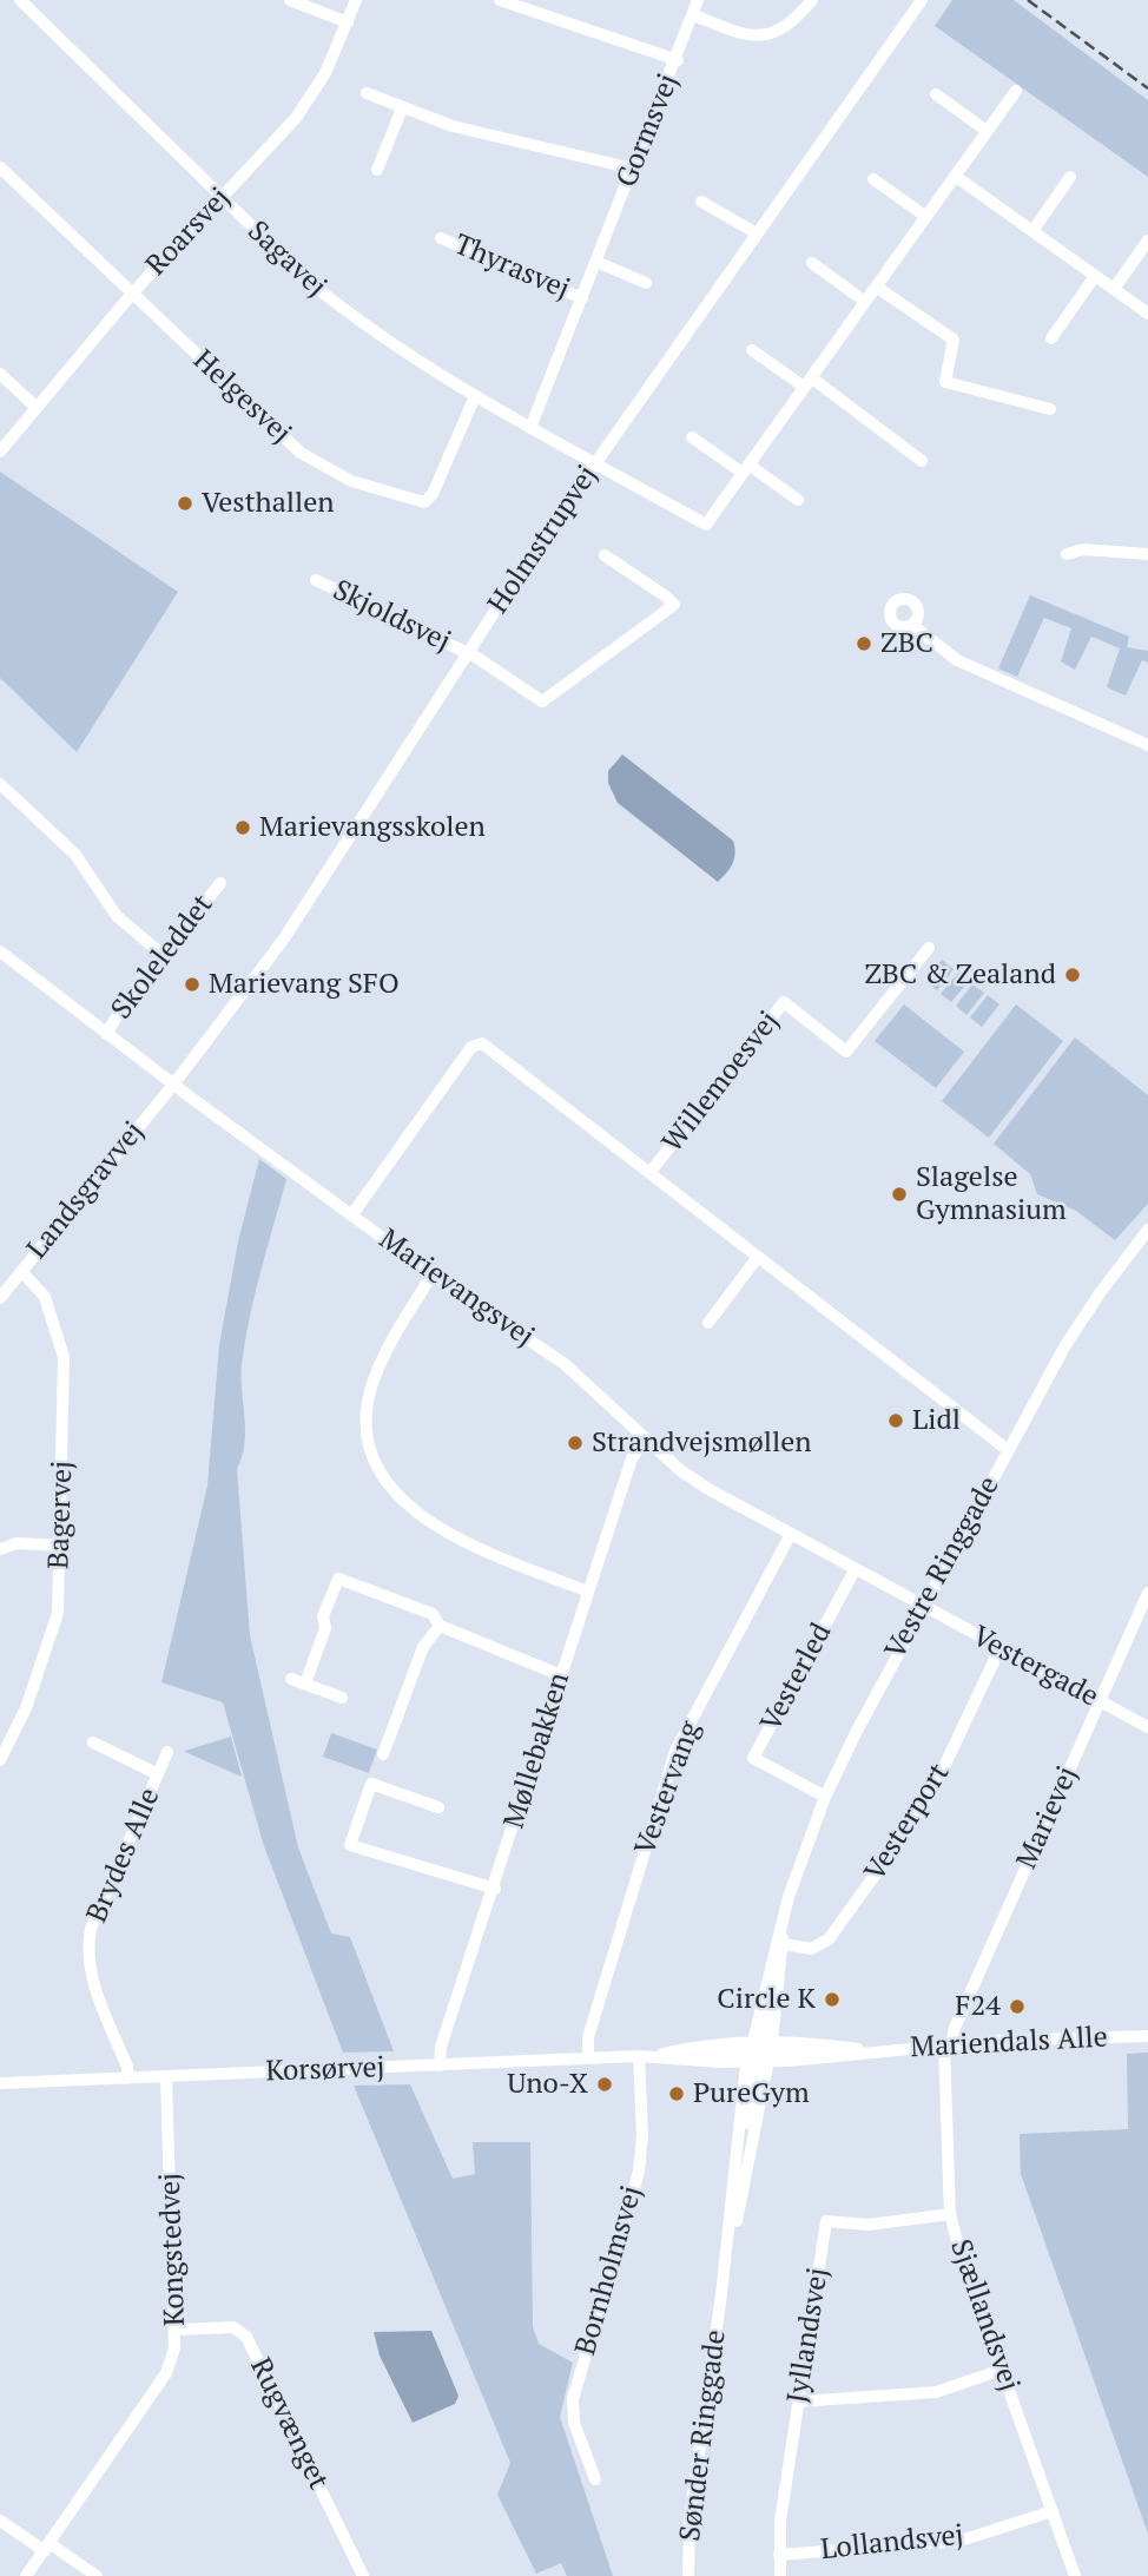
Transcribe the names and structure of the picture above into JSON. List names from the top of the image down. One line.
{"streets":{"street":["Gormsvej","Roarsvej","Sagavej","Thyrasvej","Helgesvej","Holmstrupvej","Skjoldsvej","Skoleleddet","Willemoesvej","Landsgravvej","Marievangsvej","Bagervej","Vestre Ringgade","Vestergade","Vesterled","Møllebakken","Vestervang","Marievej","Vesterport","Brydes Alle","Mariendals Alle","Korsørvej","Kongstedvej","Bornholmsvej","Sjællandsvej","Jyllandsvej","Rugvænget","Sønder Ringgade","Lollandsvej"]},"crossings":[["Gormsvej","Sagavej"],["Gormsvej","Thyrasvej"],["Roarsvej","Sagavej"],["Roarsvej","Helgesvej"],["Sagavej","Helgesvej"],["Sagavej","Holmstrupvej"],["Holmstrupvej","Skjoldsvej"],["Holmstrupvej","Landsgravvej"],["Holmstrupvej","Marievangsvej"],["Skoleleddet","Marievangsvej"],["Willemoesvej","Marievangsvej"],["Willemoesvej","Vestre Ringgade"],["Landsgravvej","Marievangsvej"],["Landsgravvej","Bagervej"],["Marievangsvej","Vestre Ringgade"],["Marievangsvej","Vestergade"],["Marievangsvej","Vesterled"],["Marievangsvej","Møllebakken"],["Marievangsvej","Vestervang"],["Vestre Ringgade","Vestergade"],["Vestre Ringgade","Vesterled"],["Vestre Ringgade","Vesterport"],["Vestre Ringgade","Mariendals Alle"],["Vestre Ringgade","Korsørvej"],["Vestre Ringgade","Sønder Ringgade"],["Vestergade","Marievej"],["Vestergade","Vesterport"],["Møllebakken","Korsørvej"],["Vestervang","Korsørvej"],["Marievej","Mariendals Alle"],["Marievej","Sjællandsvej"],["Brydes Alle","Korsørvej"],["Mariendals Alle","Korsørvej"],["Mariendals Alle","Sjællandsvej"],["Mariendals Alle","Sønder Ringgade"],["Korsørvej","Kongstedvej"],["Korsørvej","Bornholmsvej"],["Korsørvej","Sønder Ringgade"],["Kongstedvej","Rugvænget"],["Sjællandsvej","Jyllandsvej"],["Sjællandsvej","Lollandsvej"],["Jyllandsvej","Lollandsvej"]],"places":["Vesthallen","ZBC","Marievangsskolen","ZBC & Zealand","Marievang SFO","Slagelse Gymnasium","Lidl","Strandvejsmøllen","Circle K","F24","Uno-X","PureGym"]}
